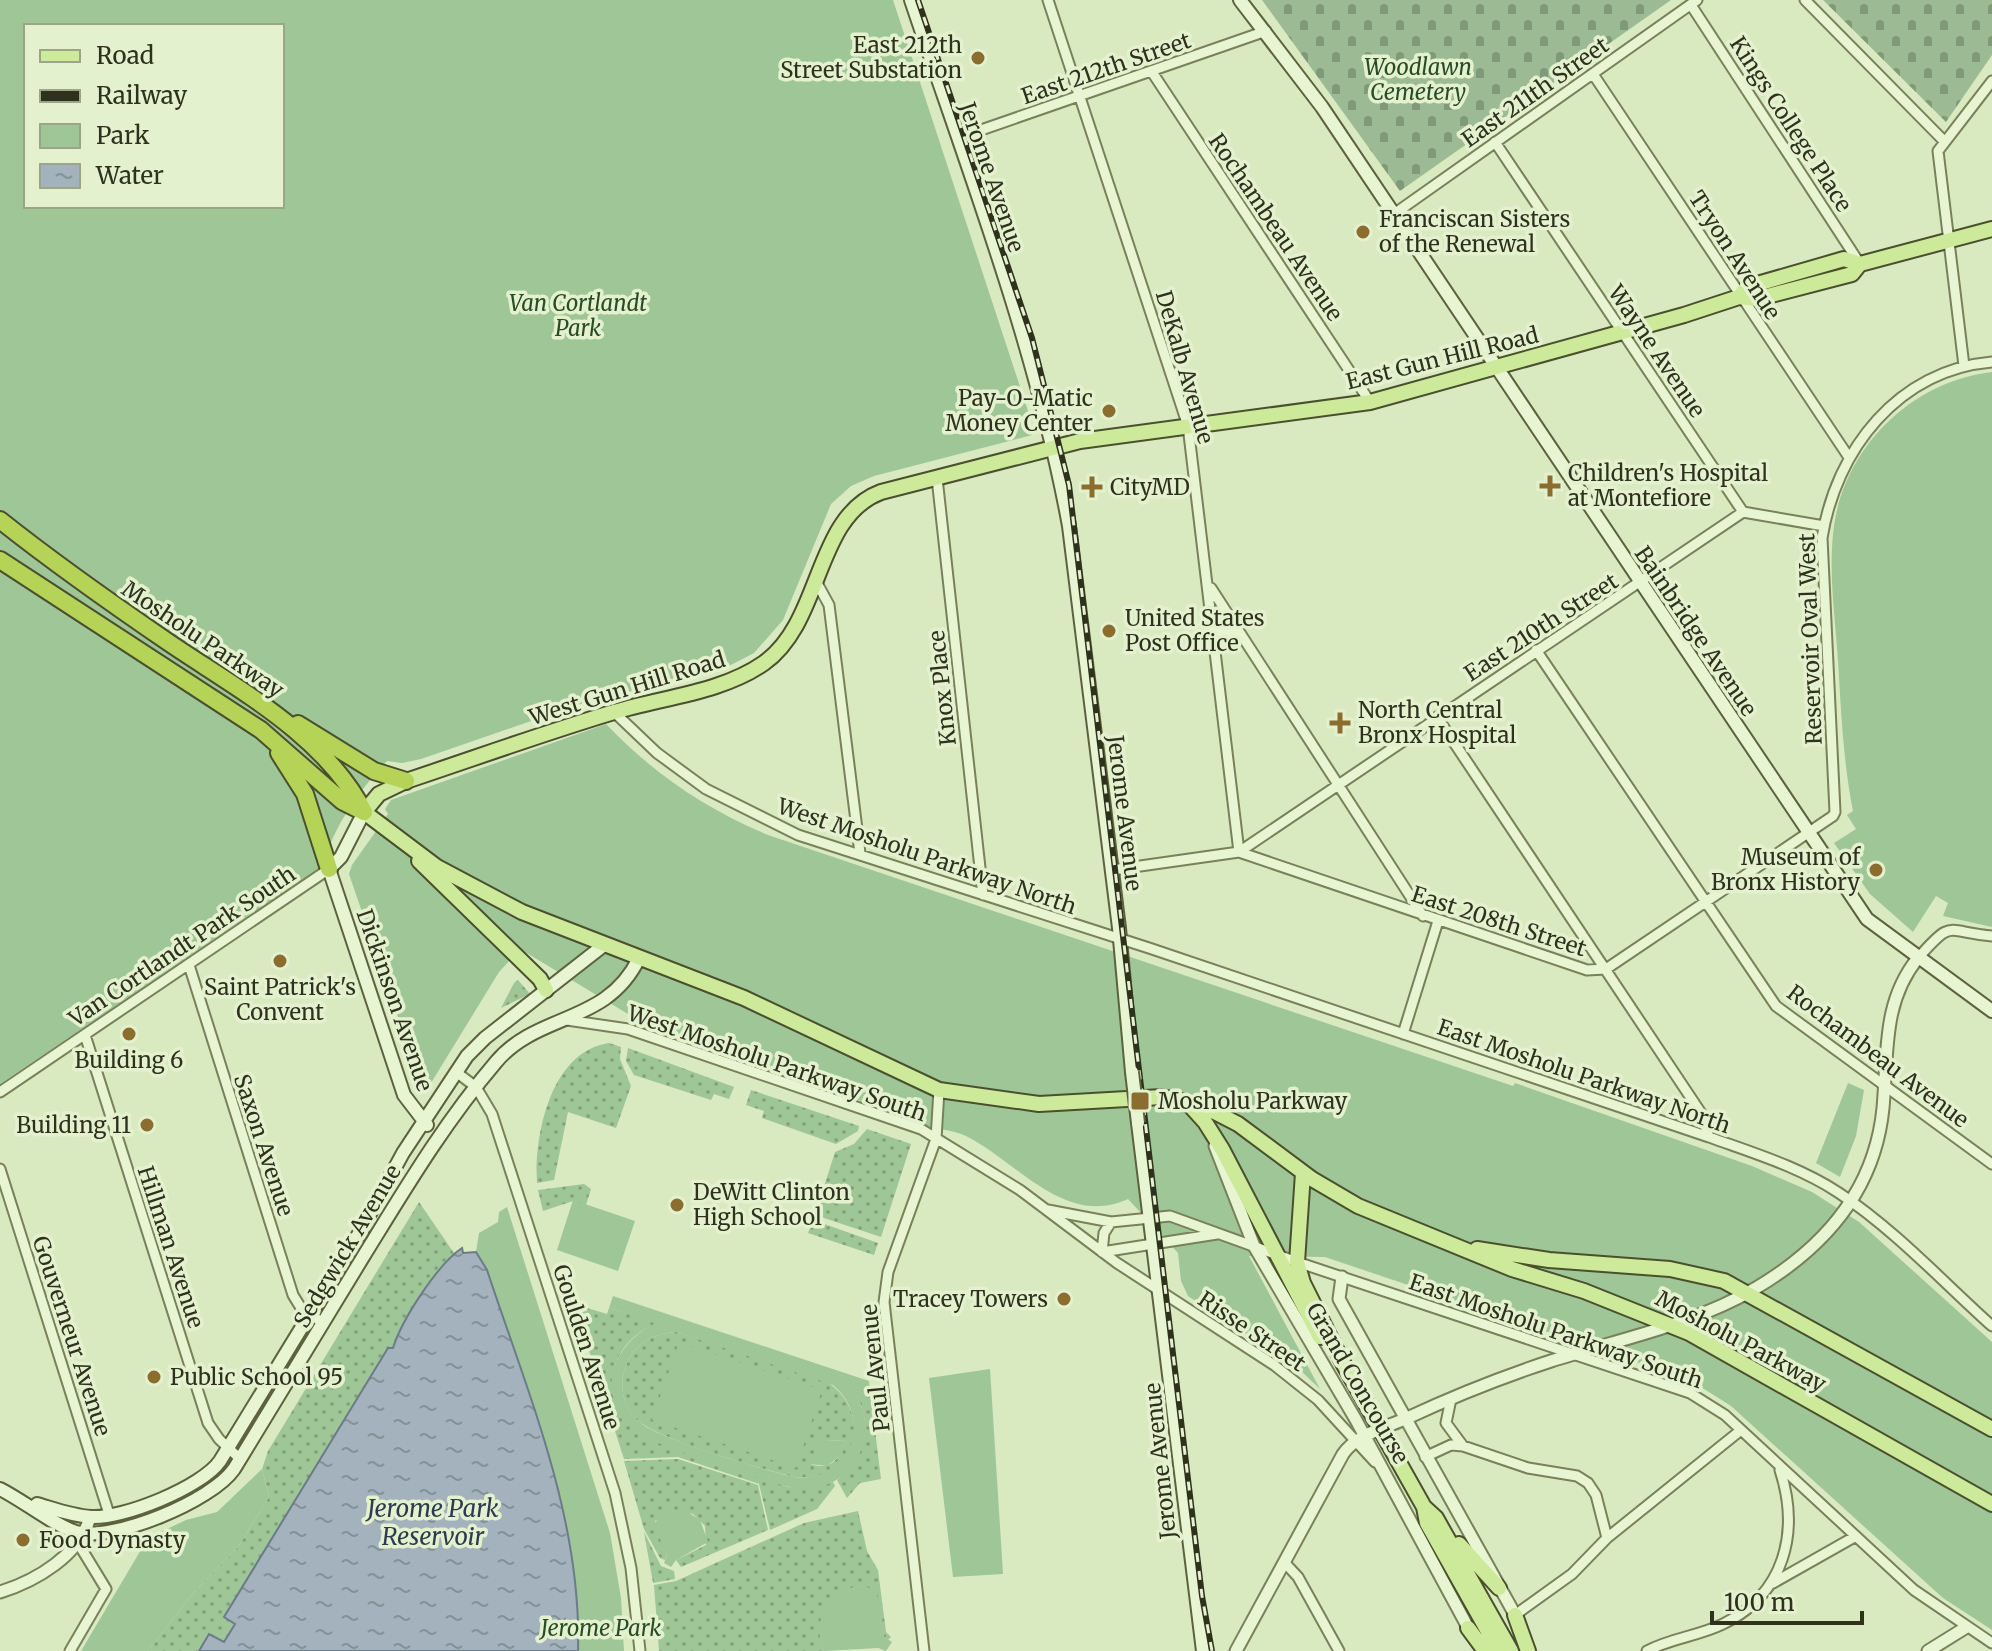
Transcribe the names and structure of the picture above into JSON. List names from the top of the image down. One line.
{"streets":{"highway":["Mosholu Parkway"],"main road":["Jerome Avenue","East Gun Hill Road","Bainbridge Avenue","West Gun Hill Road","Van Cortlandt Park South","Dickinson Avenue","Sedgwick Avenue","Grand Concourse"],"street":["East 212th Street","East 211th Street","Kings College Place","Rochambeau Avenue","Tryon Avenue","Wayne Avenue","DeKalb Avenue","East 210th Street","Reservoir Oval West","Knox Place","West Mosholu Parkway North","East 208th Street","West Mosholu Parkway South","East Mosholu Parkway North","Saxon Avenue","Hillman Avenue","Risse Street","East Mosholu Parkway South","Gouverneur Avenue","Goulden Avenue","Paul Avenue"]},"crossings":[["East 212th Street","Jerome Avenue"],["East 212th Street","Rochambeau Avenue"],["East 212th Street","DeKalb Avenue"],["East 212th Street","Bainbridge Avenue"],["East 211th Street","Kings College Place"],["East 211th Street","Tryon Avenue"],["East 211th Street","Wayne Avenue"],["East 211th Street","Bainbridge Avenue"],["Kings College Place","East Gun Hill Road"],["Jerome Avenue","East Gun Hill Road"],["Jerome Avenue","West Gun Hill Road"],["Jerome Avenue","West Mosholu Parkway North"],["Jerome Avenue","East 208th Street"],["Jerome Avenue","West Mosholu Parkway South"],["Jerome Avenue","East Mosholu Parkway North"],["Jerome Avenue","Risse Street"],["Jerome Avenue","East Mosholu Parkway South"],["Rochambeau Avenue","East Gun Hill Road"],["Rochambeau Avenue","East 210th Street"],["Rochambeau Avenue","East 208th Street"],["Tryon Avenue","East Gun Hill Road"],["Tryon Avenue","Reservoir Oval West"],["Wayne Avenue","East Gun Hill Road"],["Wayne Avenue","East 210th Street"],["East Gun Hill Road","DeKalb Avenue"],["East Gun Hill Road","Bainbridge Avenue"],["East Gun Hill Road","West Gun Hill Road"],["DeKalb Avenue","East 210th Street"],["DeKalb Avenue","East 208th Street"],["East 210th Street","Bainbridge Avenue"],["East 210th Street","East 208th Street"],["Bainbridge Avenue","East 208th Street"],["Mosholu Parkway","West Gun Hill Road"],["Mosholu Parkway","Van Cortlandt Park South"],["Mosholu Parkway","Sedgwick Avenue"],["Mosholu Parkway","Paul Avenue"],["Mosholu Parkway","Grand Concourse"],["Reservoir Oval West","East 208th Street"],["West Gun Hill Road","Knox Place"],["West Gun Hill Road","West Mosholu Parkway North"],["West Gun Hill Road","Van Cortlandt Park South"],["Knox Place","West Mosholu Parkway North"],["West Mosholu Parkway North","East Mosholu Parkway North"],["Van Cortlandt Park South","Dickinson Avenue"],["Van Cortlandt Park South","Saxon Avenue"],["Van Cortlandt Park South","Hillman Avenue"],["Dickinson Avenue","Sedgwick Avenue"],["West Mosholu Parkway South","Sedgwick Avenue"],["West Mosholu Parkway South","Risse Street"],["West Mosholu Parkway South","East Mosholu Parkway South"],["West Mosholu Parkway South","Paul Avenue"],["Saxon Avenue","Sedgwick Avenue"],["Sedgwick Avenue","Hillman Avenue"],["Sedgwick Avenue","Gouverneur Avenue"],["Sedgwick Avenue","Goulden Avenue"],["Risse Street","Grand Concourse"],["East Mosholu Parkway South","Grand Concourse"]],"water":["Jerome Park Reservoir"],"parks":["Woodlawn Cemetery","Van Cortlandt Park","Jerome Park"],"places":{"other":["East 212th Street Substation","Franciscan Sisters of the Renewal","Pay-O-Matic Money Center","United States Post Office","Museum of Bronx History","Saint Patrick's Convent","Building 6","Building 11","DeWitt Clinton High School","Tracey Towers","Public School 95","Food Dynasty"],"health":["Children's Hospital at Montefiore","CityMD","North Central Bronx Hospital"],"transit":["Mosholu Parkway"]},"legend":["Road","Railway","Park","Water"],"scale_bar":"100 m"}
